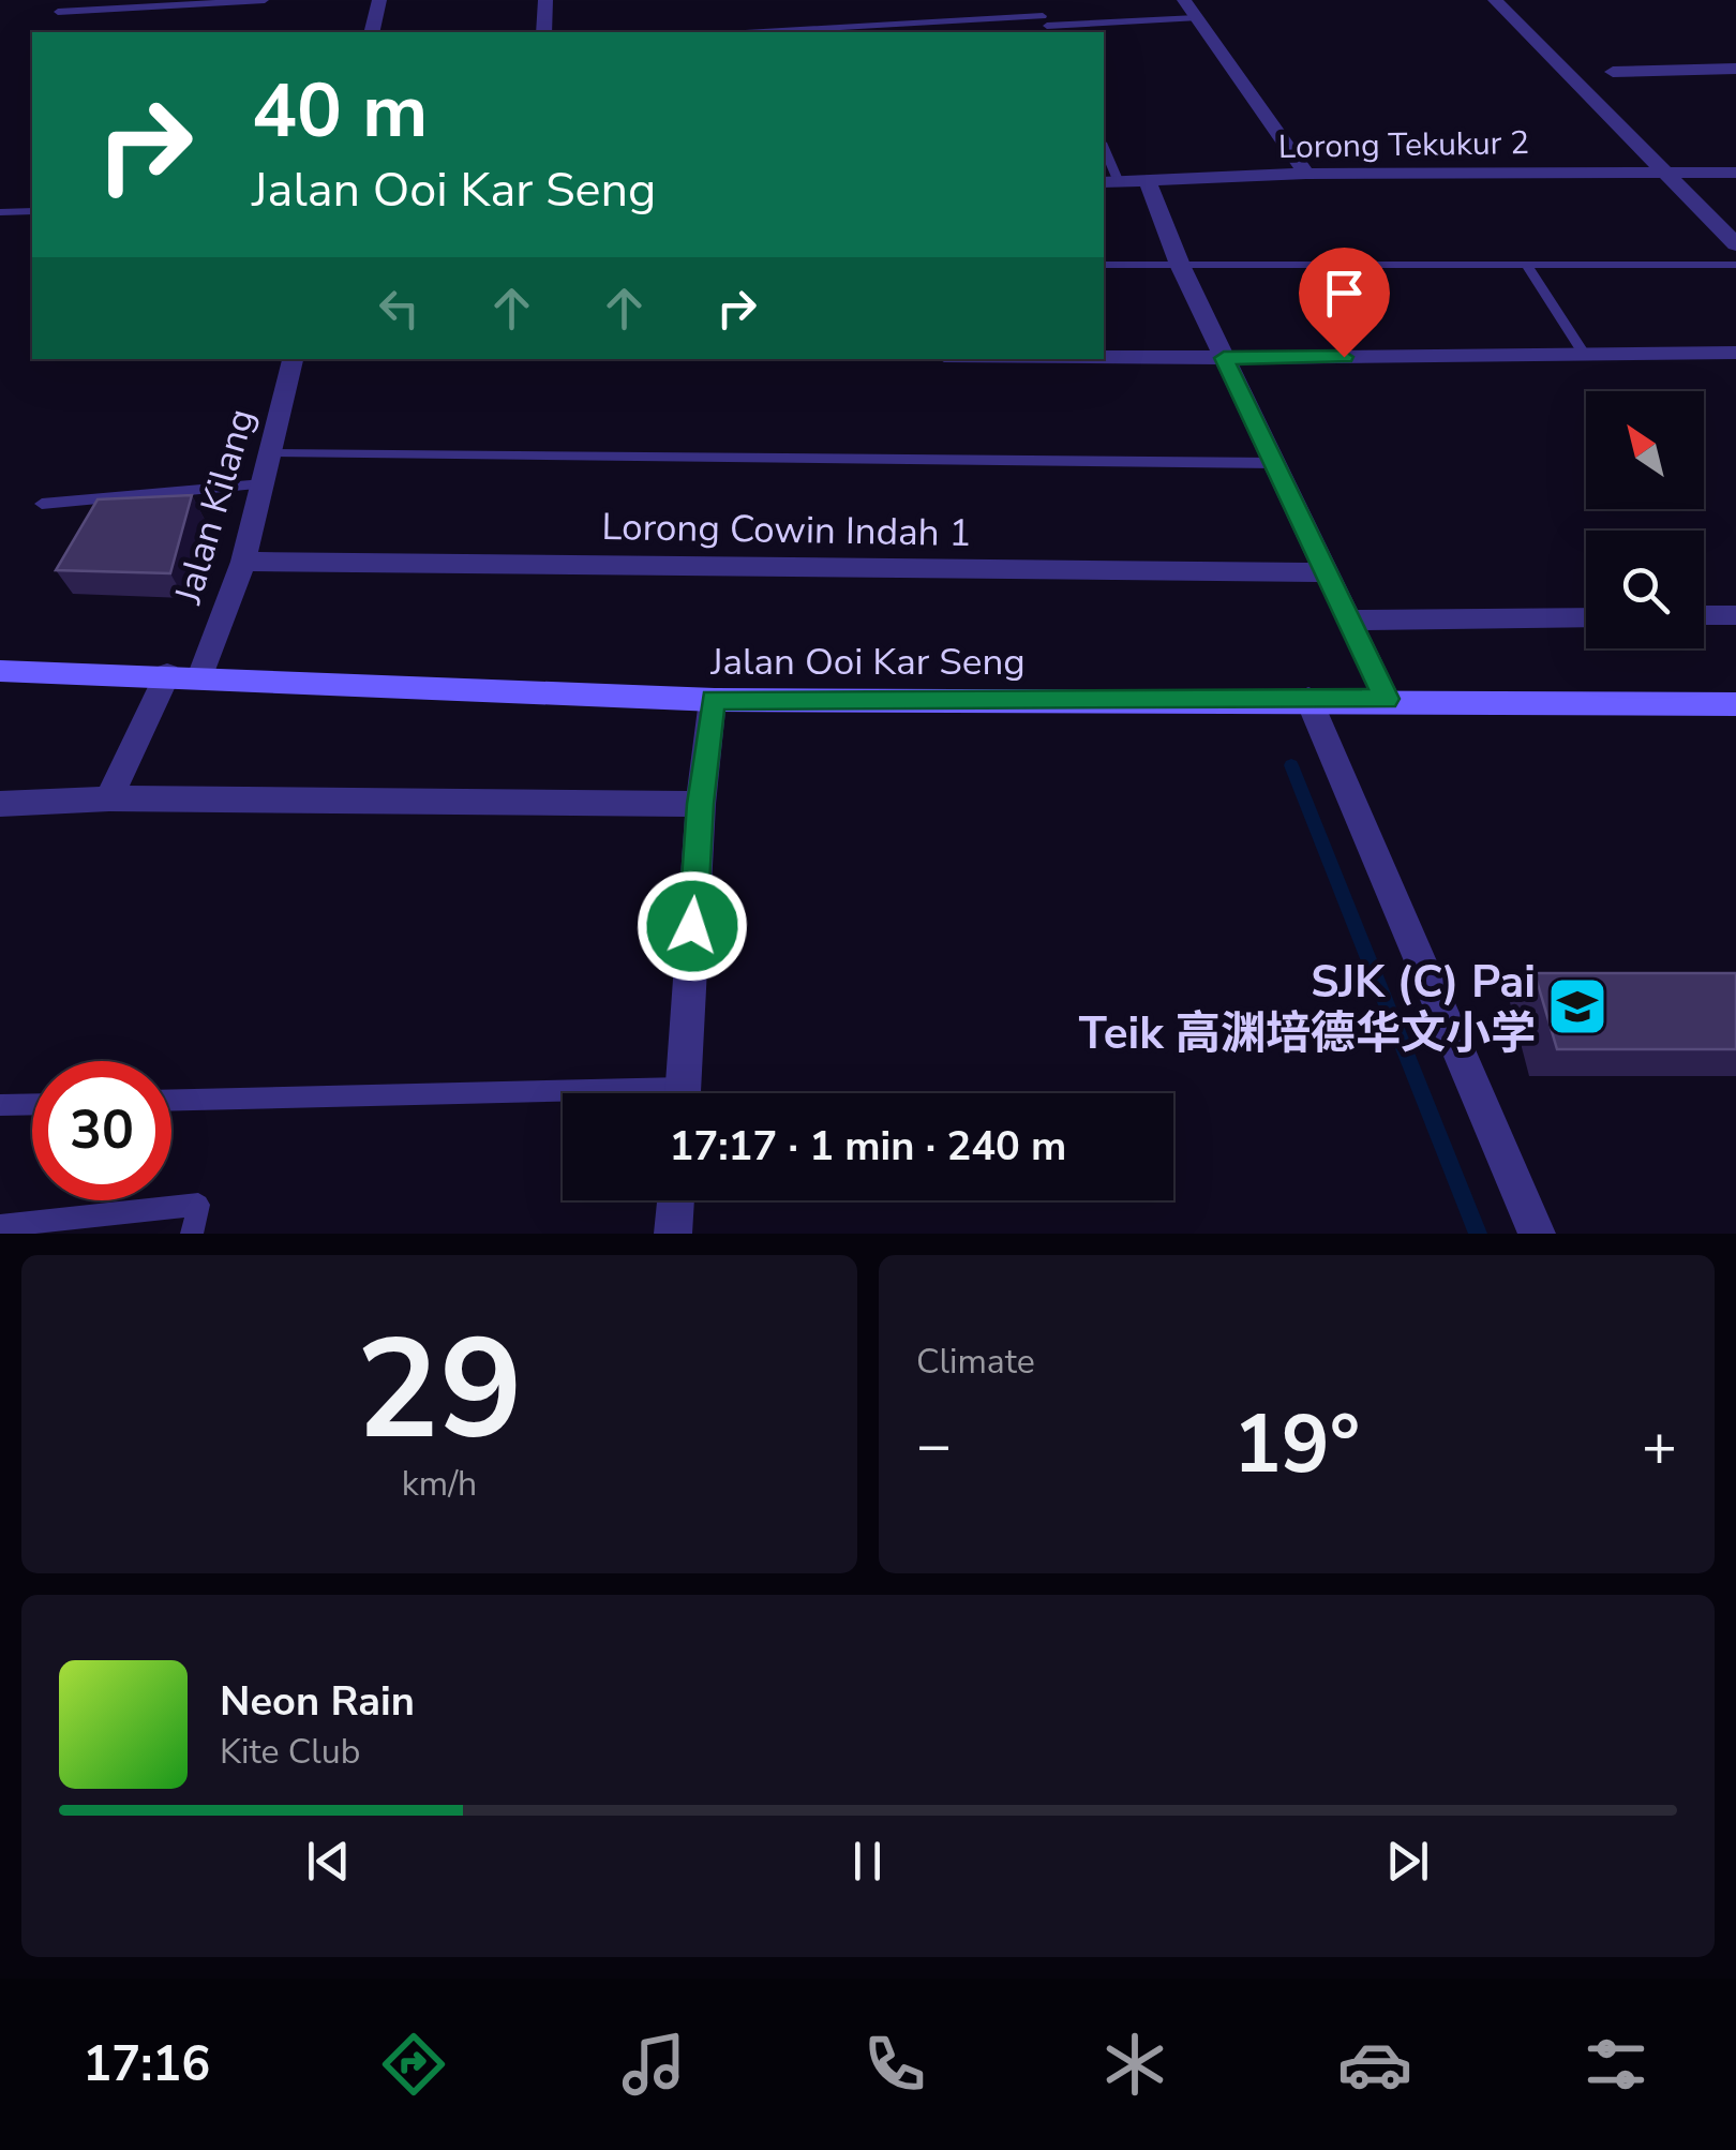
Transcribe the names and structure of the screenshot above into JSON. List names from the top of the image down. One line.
{"streets":{"main road":["Jalan Ooi Kar Seng"],"street":["Lorong Tekukur 2","Jalan Kilang","Lorong Cowin Indah 1"]},"crossings":[["Jalan Kilang","Lorong Cowin Indah 1"],["Jalan Kilang","Jalan Ooi Kar Seng"]],"places":{"school or university":["SJK (C) Pai Teik 高渊培德华文小学"]},"north":"top left","page":{"turn":["40 m","Jalan Ooi Kar Seng"],"limit":"30","trip":"17:17 · 1 min · 240 m","tile":[["29","km/h"],"Climate"],"heat":["−","19°","+"],"song":["Neon Rain","Kite Club"],"tabs":"17:16"}}
